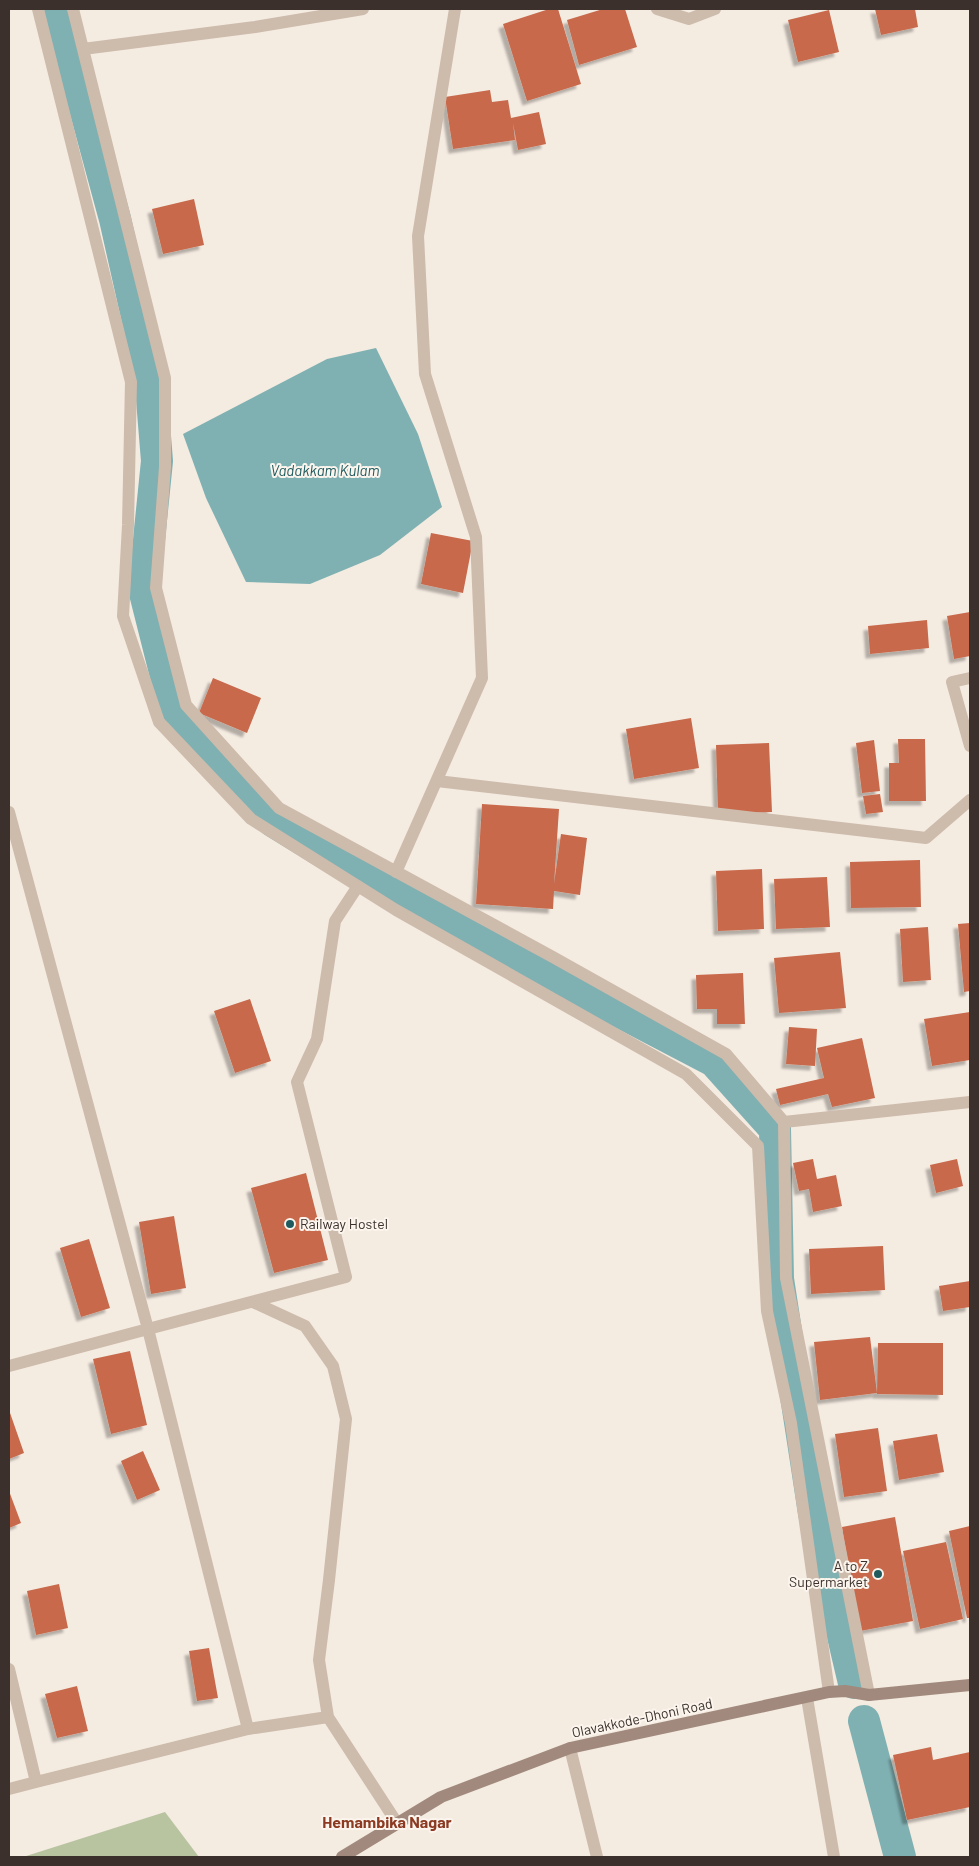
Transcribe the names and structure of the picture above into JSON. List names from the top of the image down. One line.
{"streets":{"main road":["Olavakkode-Dhoni Road"]},"districts":["Hemambika Nagar"],"water":["Vadakkam Kulam"],"places":["Railway Hostel","A to Z Supermarket"]}
